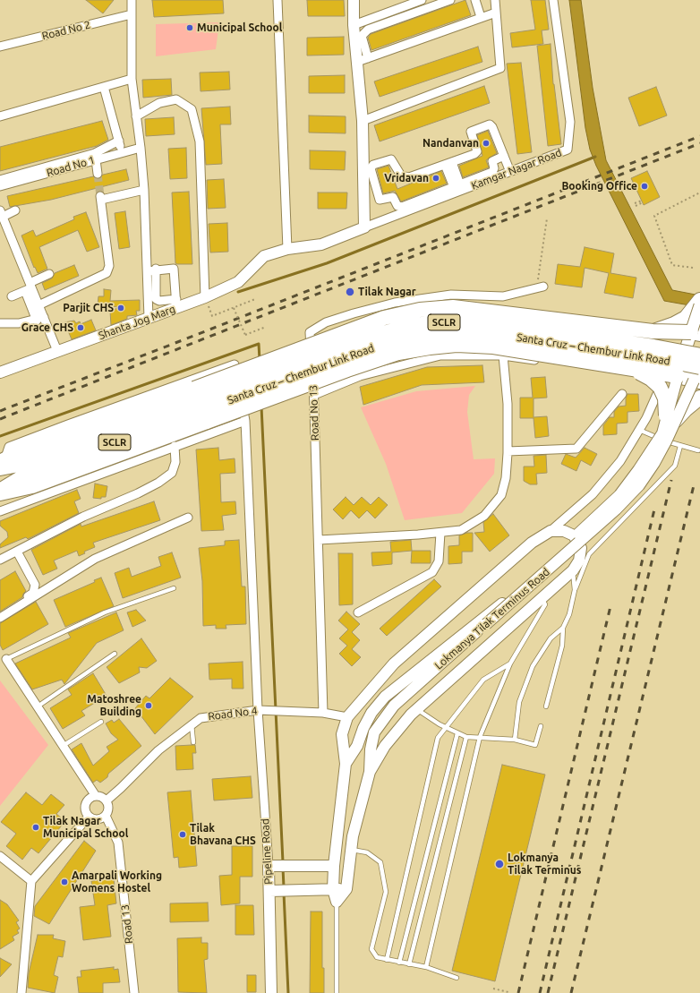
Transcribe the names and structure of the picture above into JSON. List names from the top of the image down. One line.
{"streets":{"highway":["SCLR","Santa Cruz – Chembur Link Road"],"main road":["Lokmanya Tilak Terminus Road"],"street":["Road No 2","Road No 1","Kamgar Nagar Road","Shanta Jog Marg","Road No 13","Road No 4","Pipeline Road","Road 13"]},"crossings":[["Kamgar Nagar Road","Shanta Jog Marg"],["Santa Cruz – Chembur Link Road","Lokmanya Tilak Terminus Road"],["Road No 13","Road No 4"],["Road No 4","Pipeline Road"],["Road No 4","Road 13"]],"places":["Municipal School","Nandanvan","Vridavan","Booking Office","Tilak Nagar","Parjit CHS","Grace CHS","Matoshree Building","Tilak Nagar Municipal School","Tilak Bhavana CHS","Lokmanya Tilak Terminus","Amarpali Working Womens Hostel"]}
